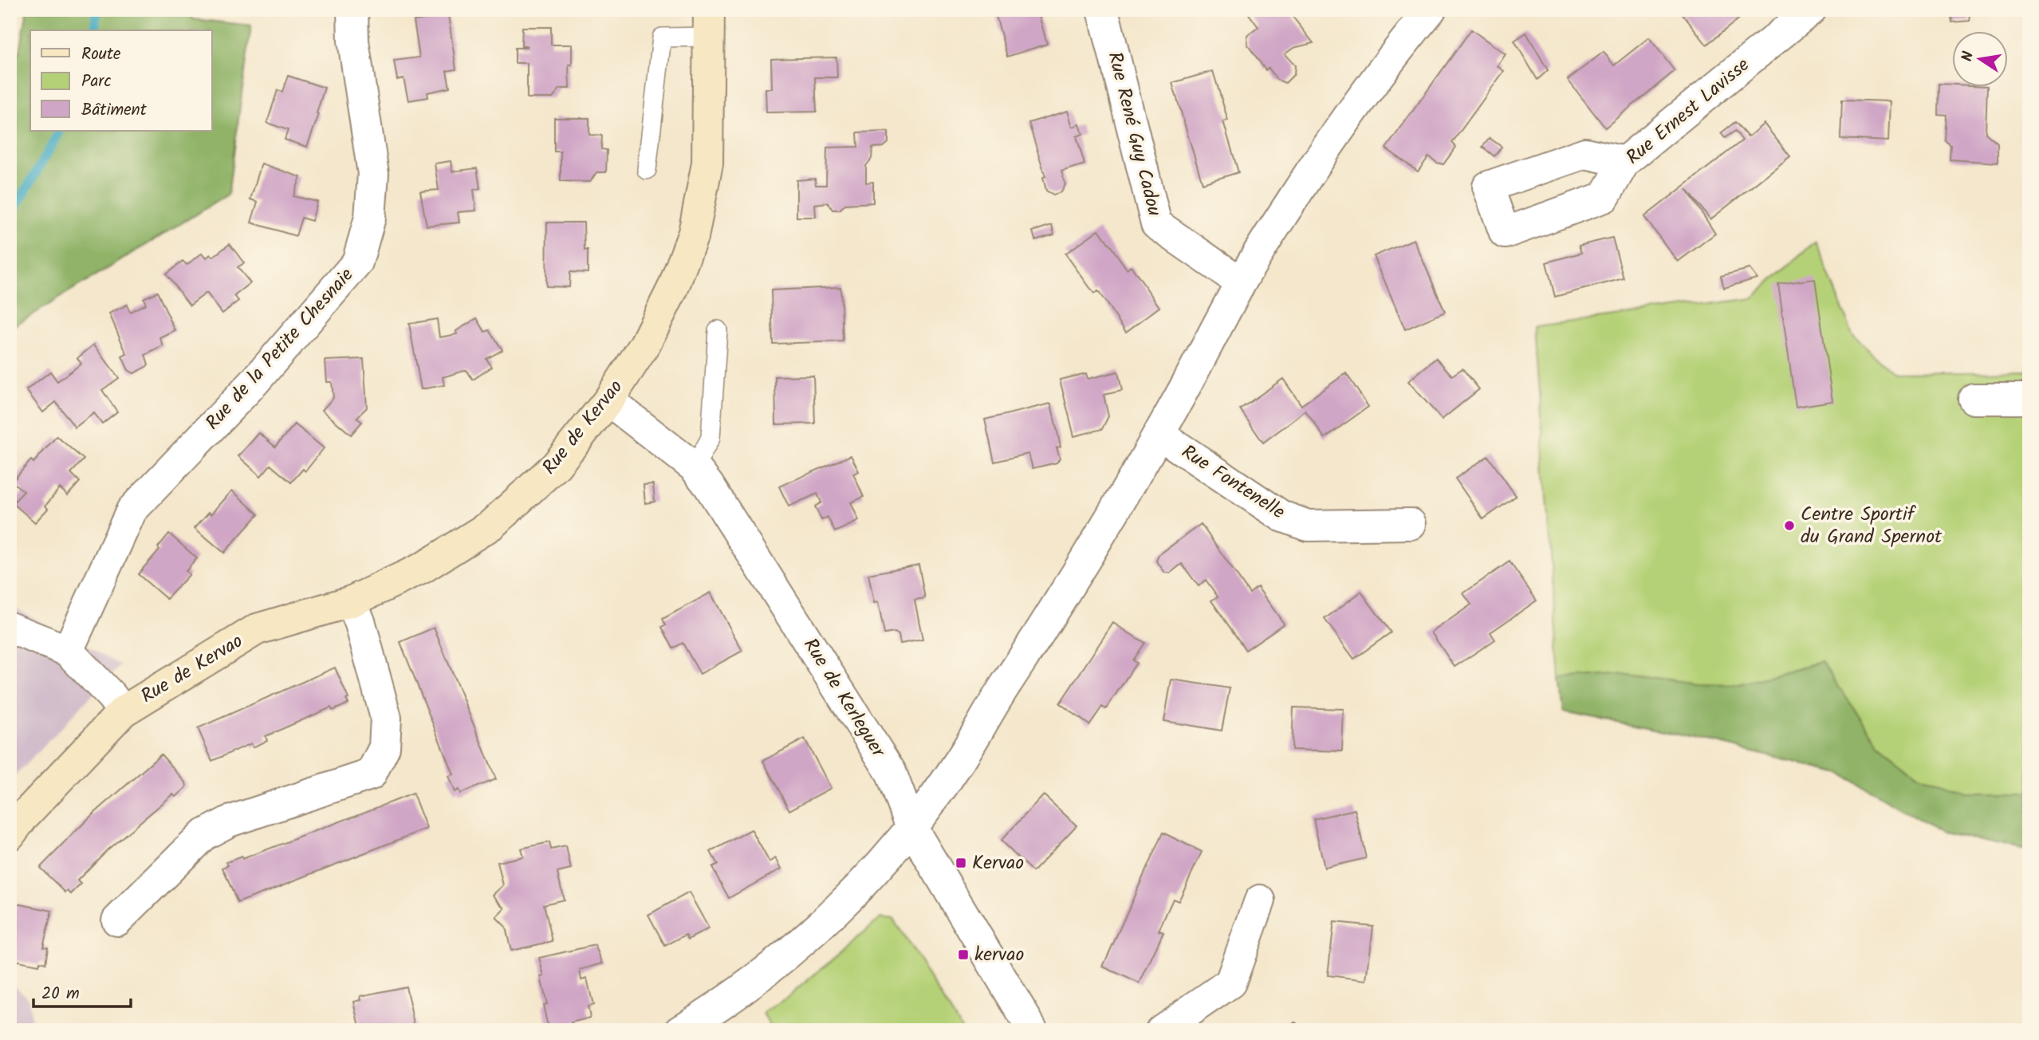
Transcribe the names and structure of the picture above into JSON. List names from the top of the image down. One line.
{"streets":{"main road":["Rue de Kervao"],"street":["Rue Ernest Lavisse","Rue René Guy Cadou","Rue de la Petite Chesnaie","Rue Fontenelle","Rue de Kerleguer"]},"crossings":[["Rue de la Petite Chesnaie","Rue de Kervao"],["Rue de Kervao","Rue de Kerleguer"]],"places":{"other":["Centre Sportif du Grand Spernot"],"transit":["Kervao","kervao"]},"legend":["Route","Parc","Bâtiment"],"scale_bar":"20 m","north":"left"}
